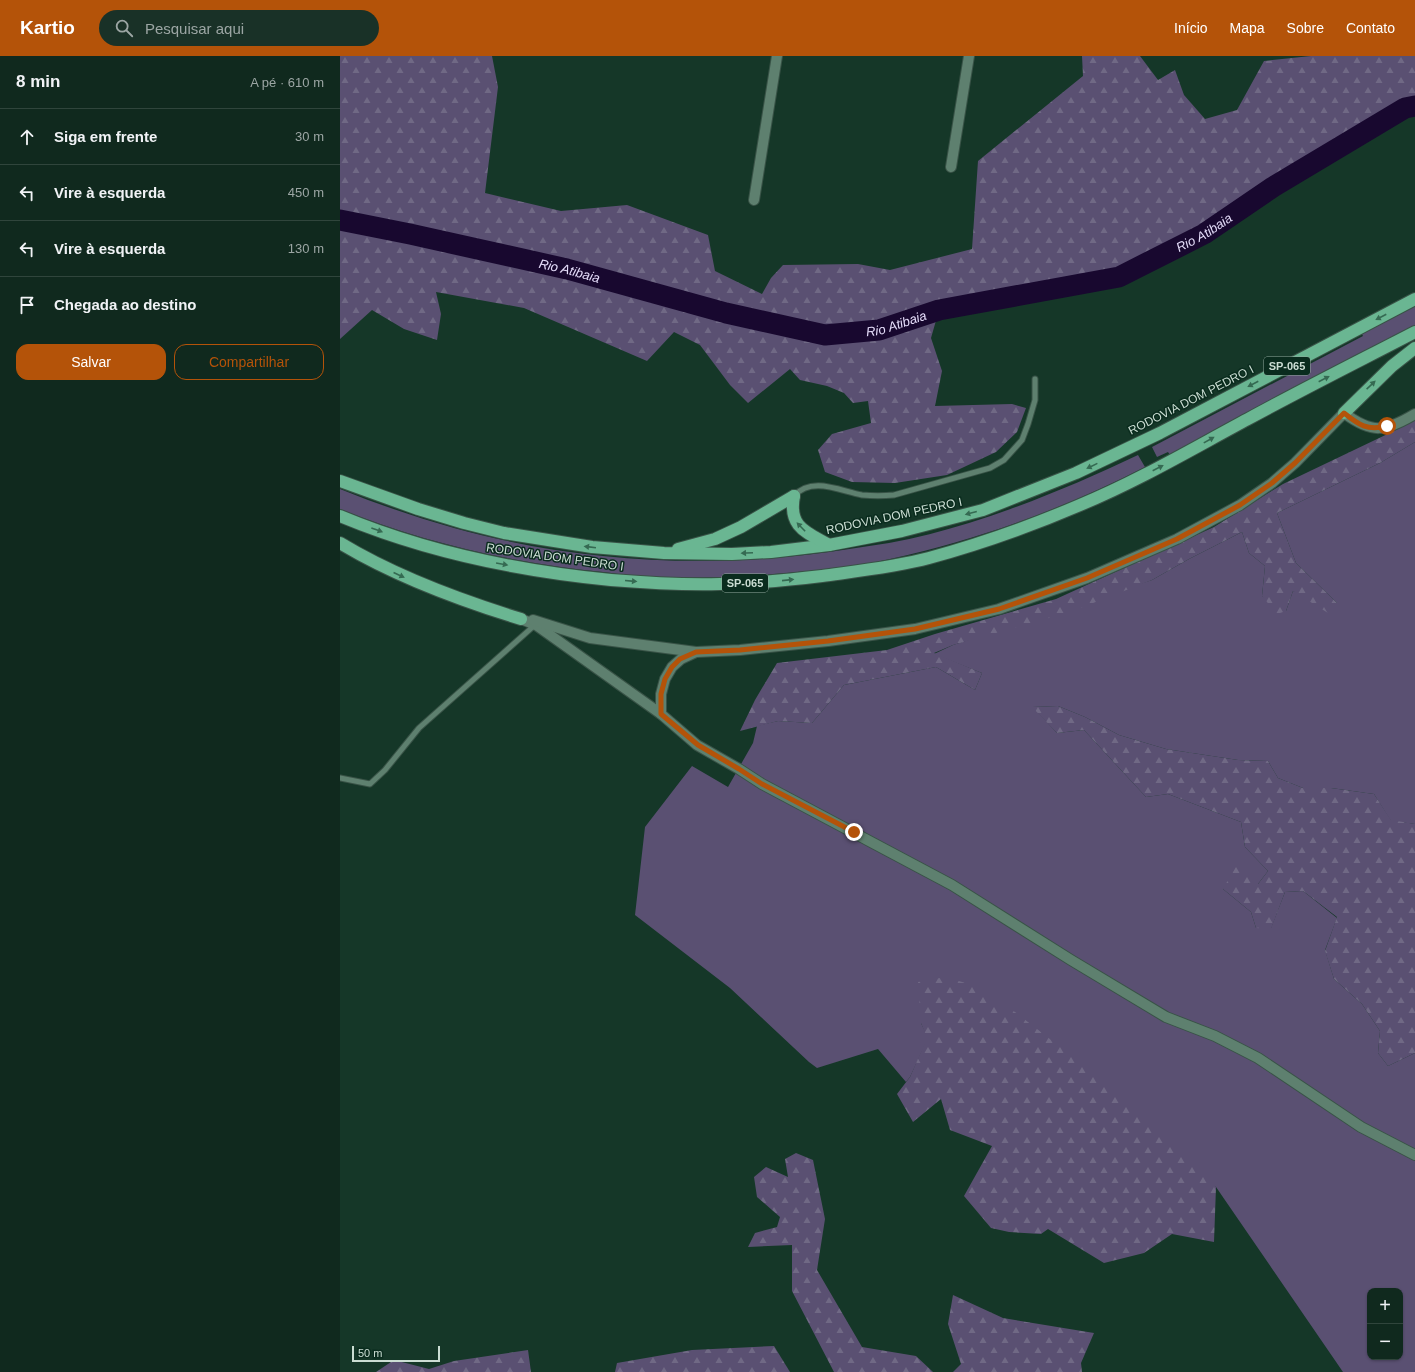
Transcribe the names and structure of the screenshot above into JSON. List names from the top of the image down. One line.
{"streets":{"highway":["SP-065","RODOVIA DOM PEDRO I"]},"water":["Rio Atibaia"],"scale_bar":"50 m","page":{"header":"Kartio","search":"Pesquisar aqui","nav":["Início","Mapa","Sobre","Contato"],"heading":["8 min","A pé · 610 m"],"list":[["Siga em frente","30 m"],["Vire à esquerda","450 m"],["Vire à esquerda","130 m"],"Chegada ao destino"],"buttons":["Salvar","Compartilhar"],"map_buttons":["+","−"],"scale":"50 m"}}
